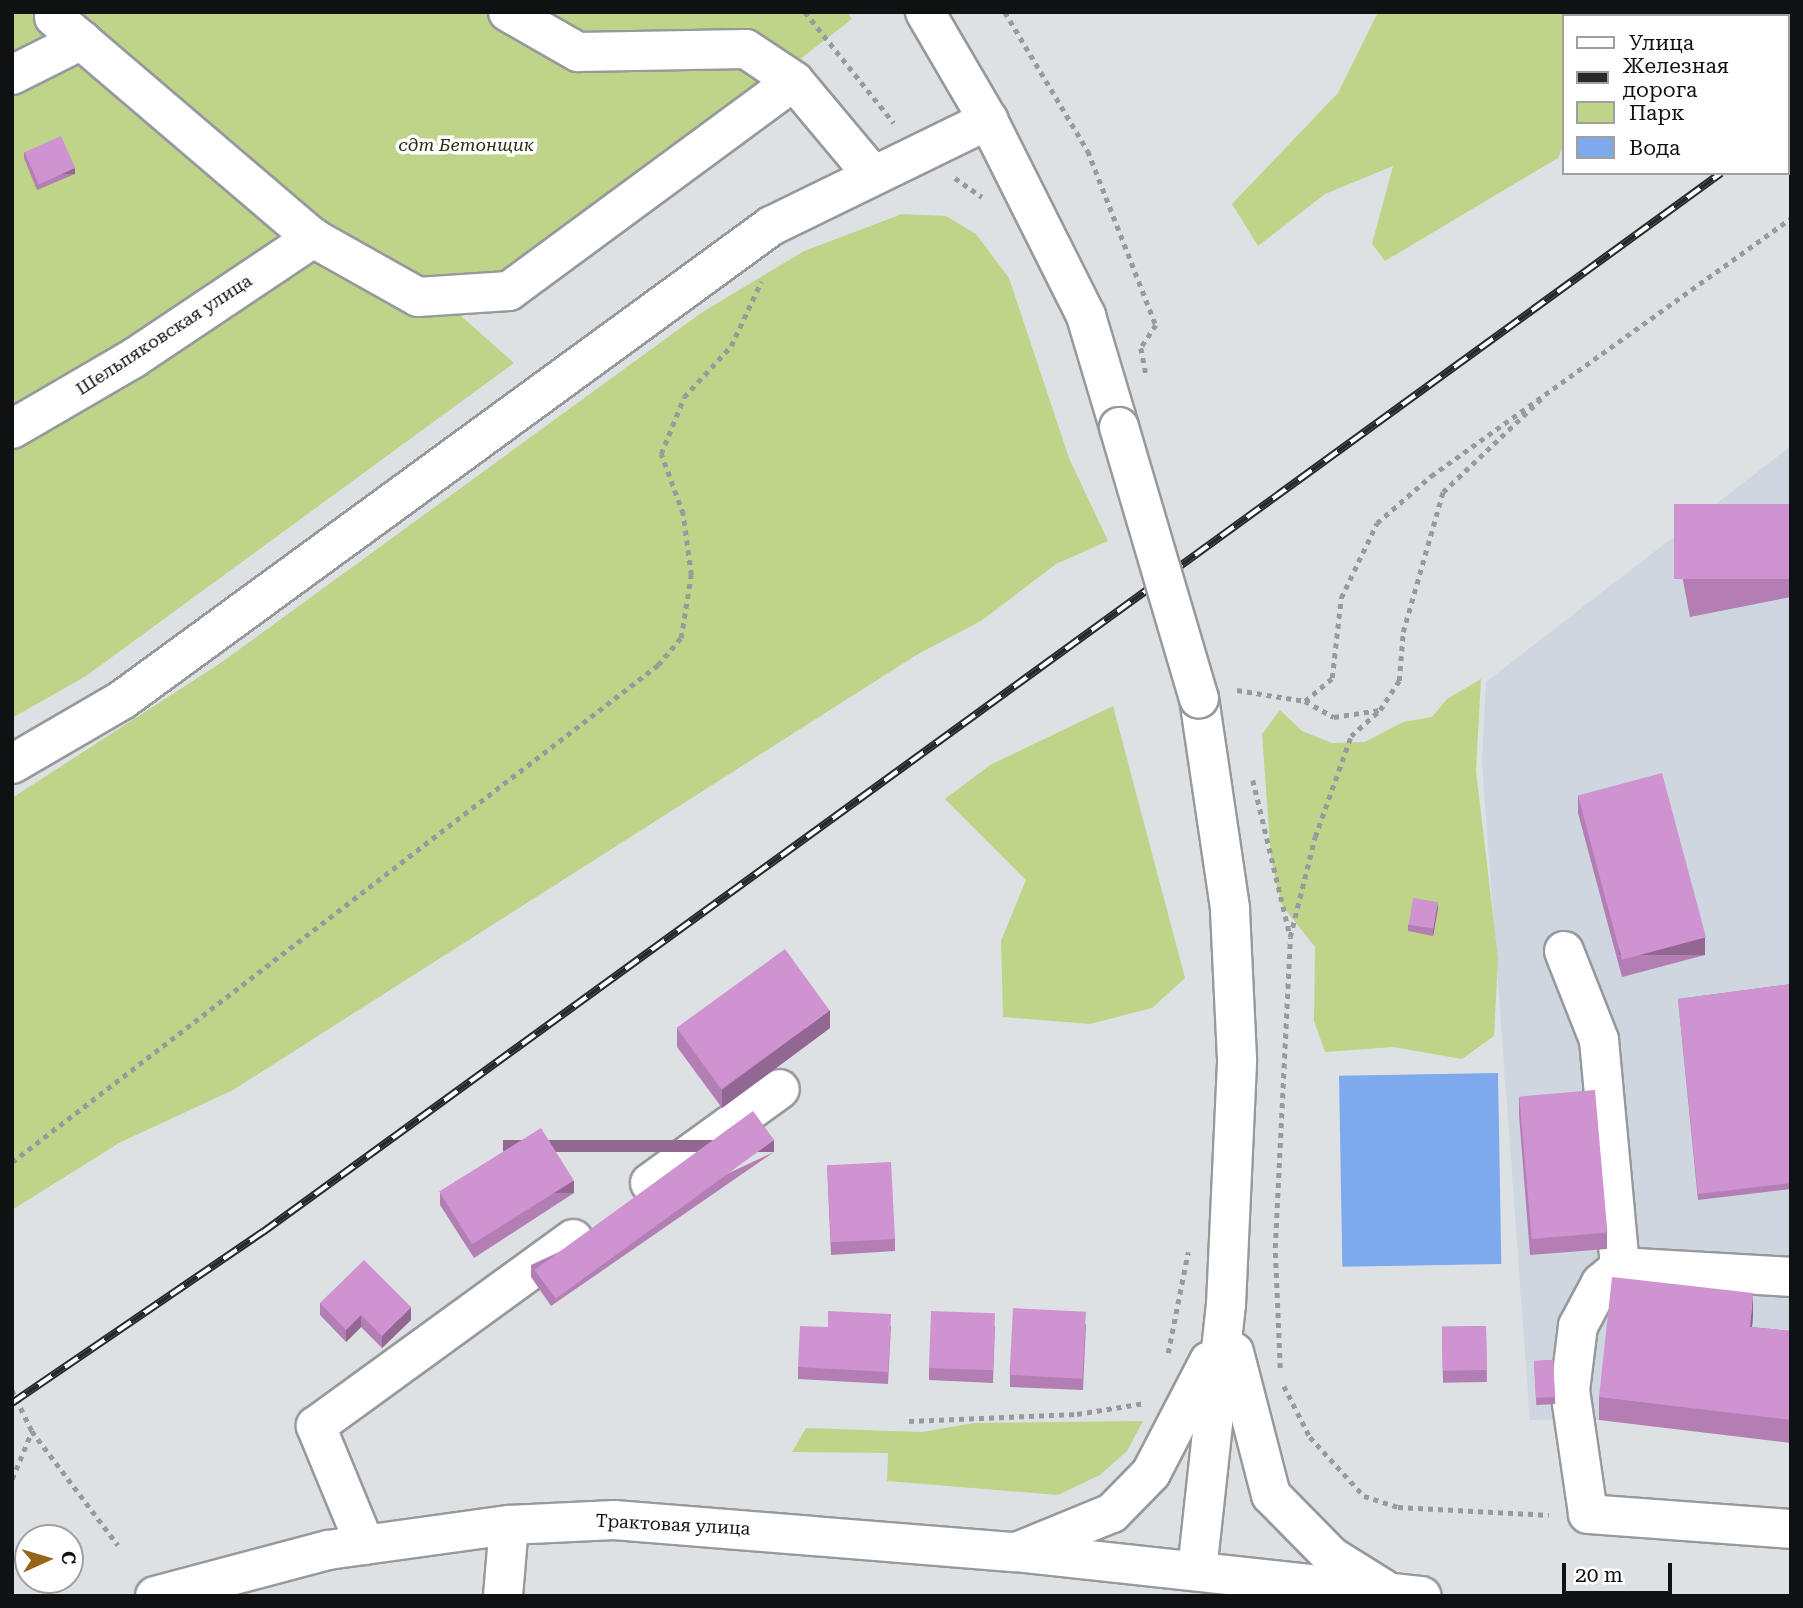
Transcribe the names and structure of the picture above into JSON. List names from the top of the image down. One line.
{"streets":{"main road":["Шельпяковская улица","Трактовая улица"]},"parks":["сдт Бетонщик"],"legend":["Улица","Железная дорога","Парк","Вода"],"scale_bar":"20 m","north":"right"}
